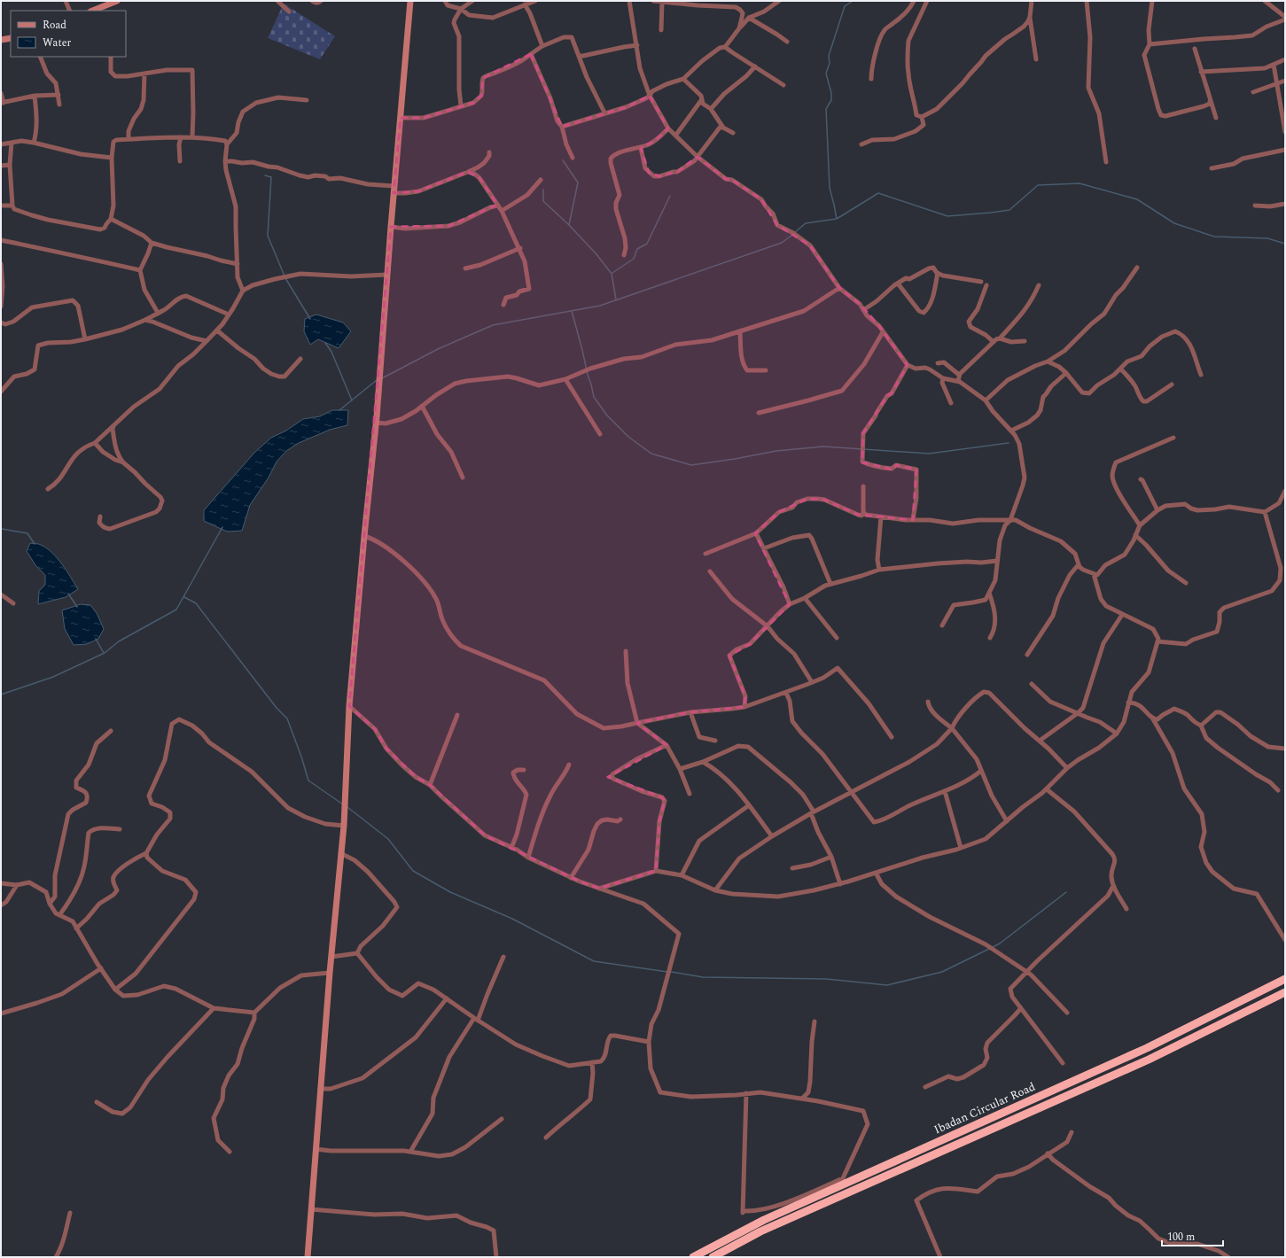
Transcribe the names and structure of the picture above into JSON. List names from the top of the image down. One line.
{"streets":{"highway":["Ibadan Circular Road"]},"legend":["Road","Water"],"scale_bar":"100 m"}
